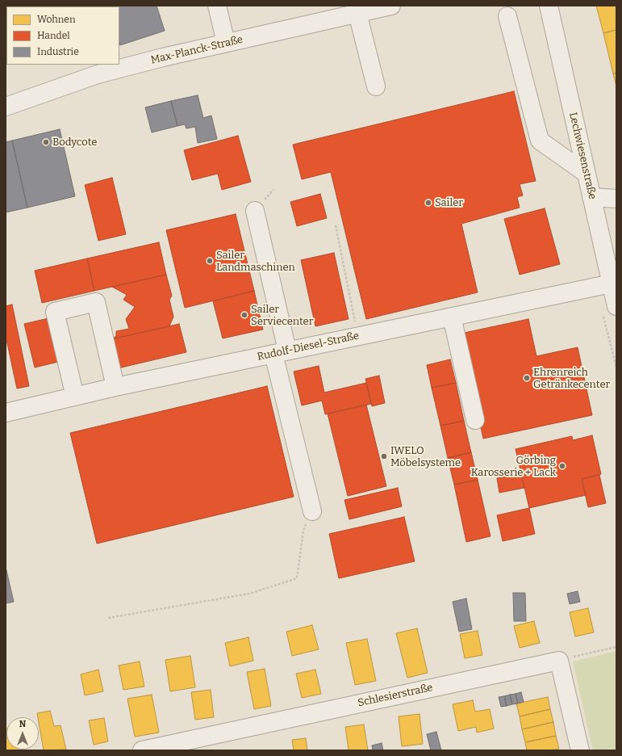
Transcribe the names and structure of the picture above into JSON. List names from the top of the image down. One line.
{"streets":{"street":["Max-Planck-Straße","Lechwiesenstraße","Rudolf-Diesel-Straße","Schlesierstraße"]},"crossings":[["Lechwiesenstraße","Rudolf-Diesel-Straße"]],"places":["Bodycote","Sailer","Sailer Landmaschinen","Sailer Serviecenter","Ehrenreich Getränkecenter","IWELO Möbelsysteme","Görbing Karosserie + Lack"],"legend":["Wohnen","Handel","Industrie"],"north":"top"}
